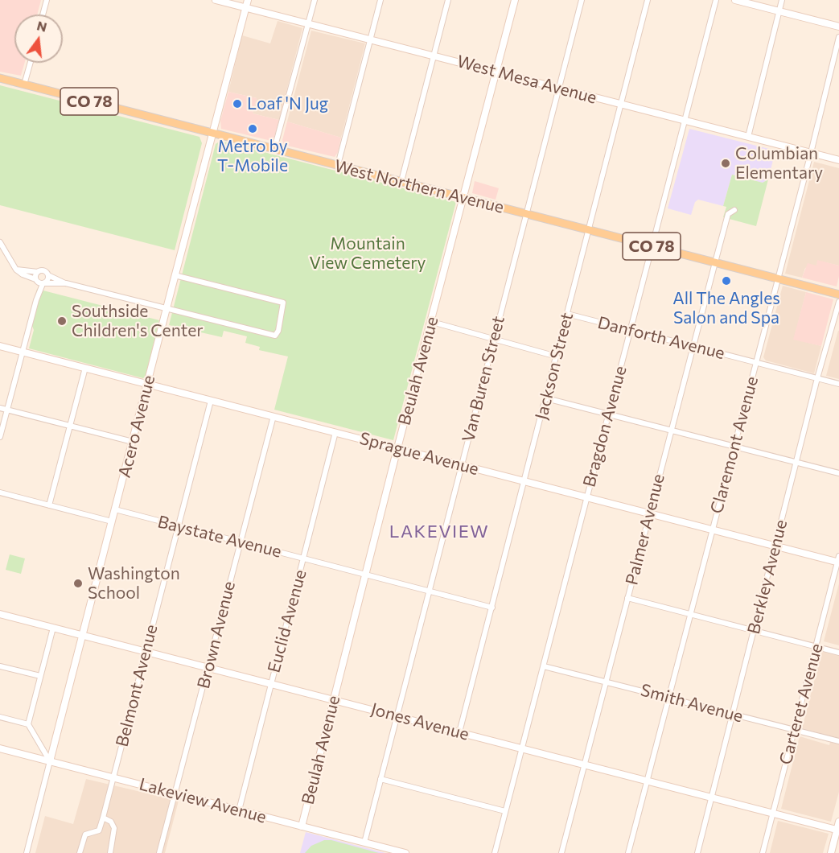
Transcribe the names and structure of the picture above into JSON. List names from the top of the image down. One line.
{"streets":{"main road":["CO 78","West Northern Avenue"],"street":["West Mesa Avenue","Danforth Avenue","Jackson Street","Beulah Avenue","Van Buren Street","Acero Avenue","Bragdon Avenue","Claremont Avenue","Sprague Avenue","Palmer Avenue","Baystate Avenue","Berkley Avenue","Euclid Avenue","Brown Avenue","Belmont Avenue","Smith Avenue","Carteret Avenue","Jones Avenue","Lakeview Avenue"]},"crossings":[["West Mesa Avenue","Jackson Street"],["West Mesa Avenue","Beulah Avenue"],["West Mesa Avenue","Van Buren Street"],["West Mesa Avenue","Acero Avenue"],["West Mesa Avenue","Bragdon Avenue"],["West Mesa Avenue","Claremont Avenue"],["West Northern Avenue","Jackson Street"],["West Northern Avenue","Beulah Avenue"],["West Northern Avenue","Van Buren Street"],["West Northern Avenue","Acero Avenue"],["West Northern Avenue","Bragdon Avenue"],["West Northern Avenue","Claremont Avenue"],["West Northern Avenue","Palmer Avenue"],["Danforth Avenue","Jackson Street"],["Danforth Avenue","Bragdon Avenue"],["Danforth Avenue","Claremont Avenue"],["Danforth Avenue","Palmer Avenue"],["Danforth Avenue","Berkley Avenue"],["Jackson Street","Sprague Avenue"],["Jackson Street","Baystate Avenue"],["Jackson Street","Jones Avenue"],["Beulah Avenue","Sprague Avenue"],["Beulah Avenue","Baystate Avenue"],["Beulah Avenue","Jones Avenue"],["Beulah Avenue","Lakeview Avenue"],["Van Buren Street","Sprague Avenue"],["Van Buren Street","Baystate Avenue"],["Van Buren Street","Jones Avenue"],["Van Buren Street","Lakeview Avenue"],["Acero Avenue","Sprague Avenue"],["Acero Avenue","Baystate Avenue"],["Acero Avenue","Jones Avenue"],["Acero Avenue","Lakeview Avenue"],["Bragdon Avenue","Sprague Avenue"],["Bragdon Avenue","Smith Avenue"],["Bragdon Avenue","Jones Avenue"],["Claremont Avenue","Sprague Avenue"],["Claremont Avenue","Smith Avenue"],["Claremont Avenue","Jones Avenue"],["Sprague Avenue","Palmer Avenue"],["Sprague Avenue","Berkley Avenue"],["Sprague Avenue","Euclid Avenue"],["Sprague Avenue","Brown Avenue"],["Sprague Avenue","Belmont Avenue"],["Sprague Avenue","Carteret Avenue"],["Palmer Avenue","Smith Avenue"],["Palmer Avenue","Jones Avenue"],["Baystate Avenue","Euclid Avenue"],["Baystate Avenue","Brown Avenue"],["Baystate Avenue","Belmont Avenue"],["Berkley Avenue","Smith Avenue"],["Berkley Avenue","Jones Avenue"],["Euclid Avenue","Jones Avenue"],["Euclid Avenue","Lakeview Avenue"],["Brown Avenue","Jones Avenue"],["Brown Avenue","Lakeview Avenue"],["Belmont Avenue","Jones Avenue"],["Belmont Avenue","Lakeview Avenue"],["Smith Avenue","Carteret Avenue"],["Carteret Avenue","Jones Avenue"]],"districts":["LAKEVIEW"],"parks":["Mountain View Cemetery"],"places":["Loaf 'N Jug","Metro by T-Mobile","Columbian Elementary","All The Angles Salon and Spa","Southside Children's Center","Washington School"],"north":"top"}
